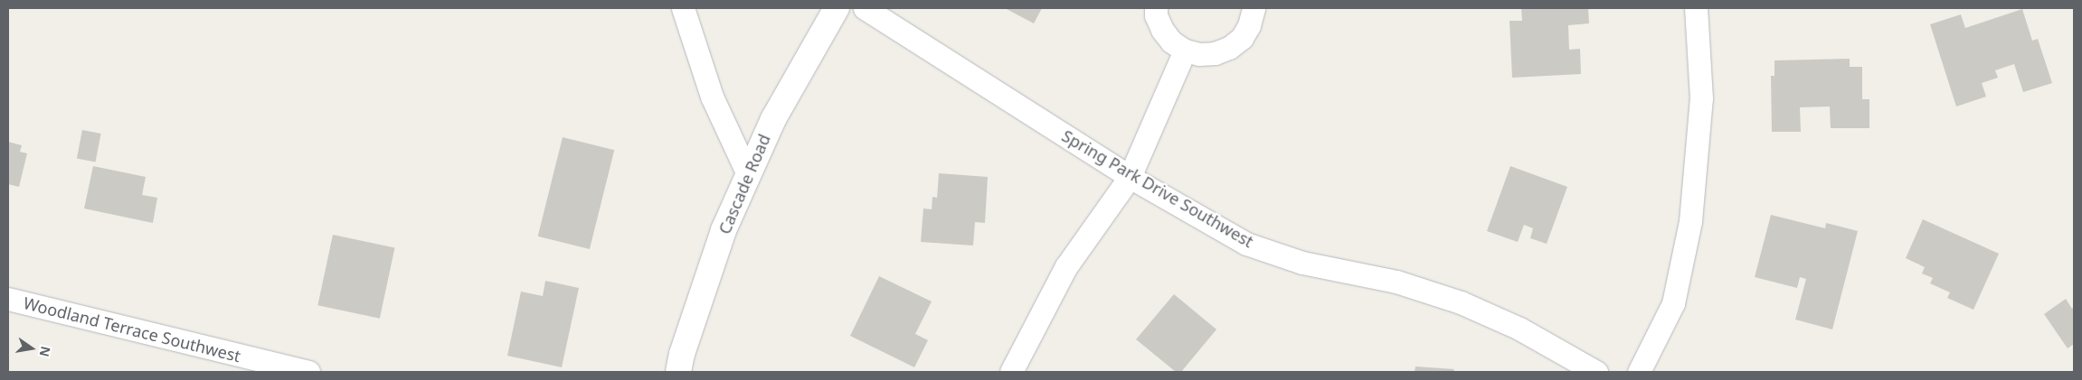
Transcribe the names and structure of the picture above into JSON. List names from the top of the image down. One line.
{"streets":{"main road":["Cascade Road"],"street":["Spring Park Drive Southwest","Woodland Terrace Southwest"]},"north":"right"}
